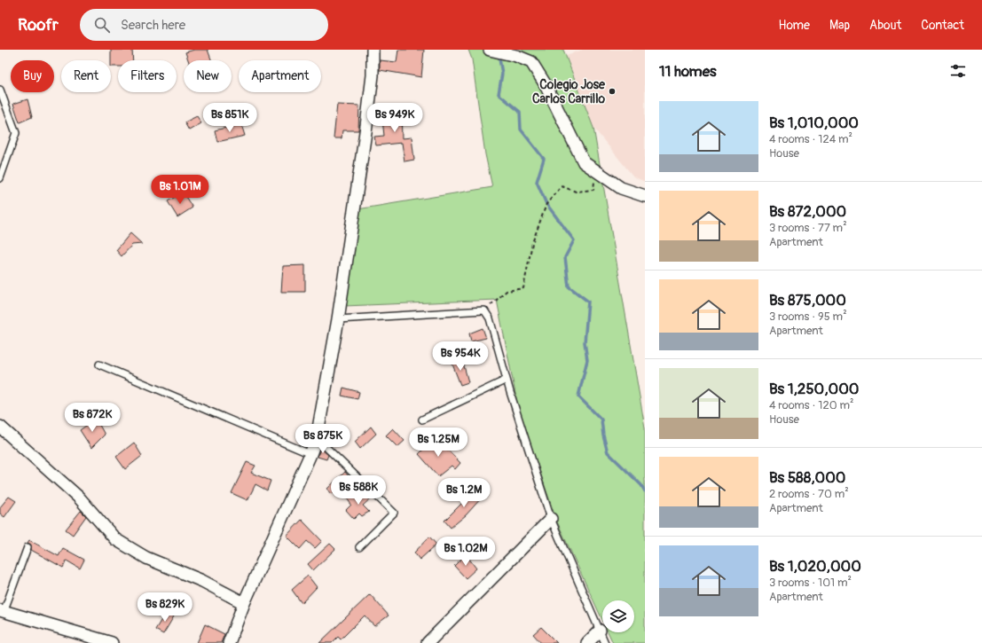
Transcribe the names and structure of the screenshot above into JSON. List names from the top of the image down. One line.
{"places":["Colegio Jose Carlos Carrillo"],"page":{"header":"Roofr","search":"Search here","nav":["Home","Map","About","Contact"],"heading":"11 homes","chip":["Buy","Rent","Filters","New","Apartment"],"list":[{"name":"Bs 1,010,000","note":"4 rooms · 124 m² · House"},{"name":"Bs 872,000","note":"3 rooms · 77 m² · Apartment"},{"name":"Bs 875,000","note":"3 rooms · 95 m² · Apartment"},{"name":"Bs 1,250,000","note":"4 rooms · 120 m² · House"},{"name":"Bs 588,000","note":"2 rooms · 70 m² · Apartment"},{"name":"Bs 1,020,000","note":"3 rooms · 101 m² · Apartment"}],"price":["Bs 851K","Bs 949K","Bs 1.01M","Bs 954K","Bs 872K","Bs 875K","Bs 1.25M","Bs 588K","Bs 1.2M","Bs 1.02M","Bs 829K"]}}
